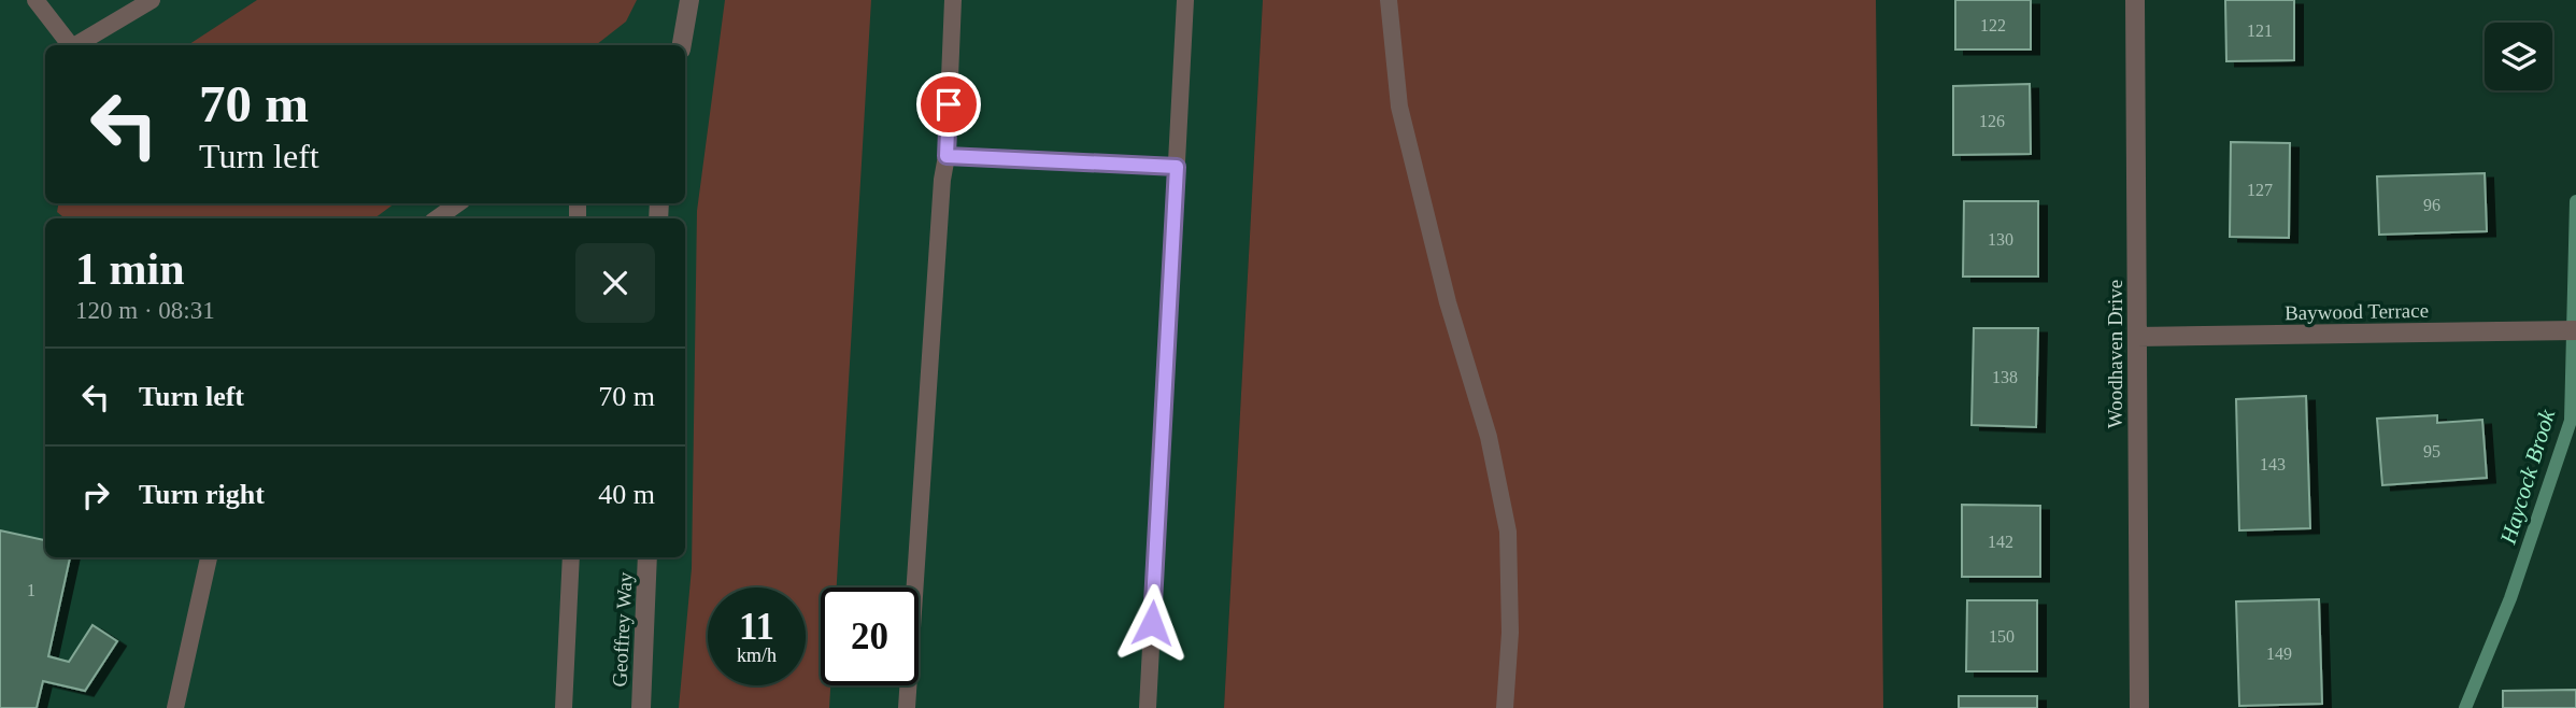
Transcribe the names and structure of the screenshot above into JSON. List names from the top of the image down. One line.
{"streets":{"street":["Baywood Terrace","Woodhaven Drive","Geoffrey Way"]},"crossings":[["Baywood Terrace","Woodhaven Drive"]],"water":["Haycock Brook"],"house_numbers":["122","121","126","127","96","130","138","95","143","142","1","150","149"],"page":{"turn":["70 m","Turn left"],"heading":["1 min","120 m · 08:31"],"list":[{"name":"Turn left","value":"70 m"},{"name":"Turn right","value":"40 m"}],"speed":"11 km/h","limit":"20"}}
